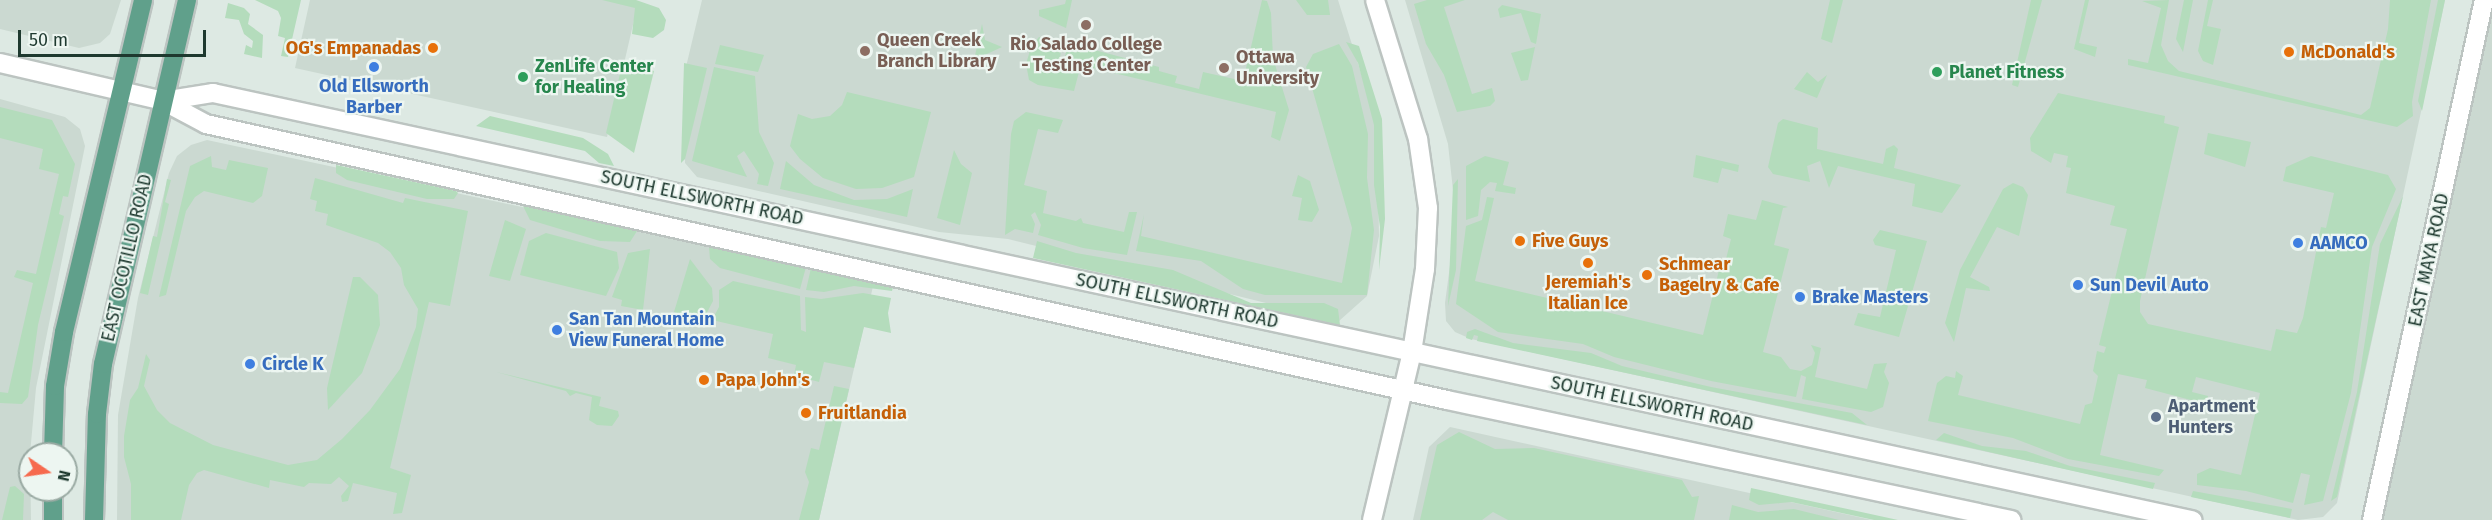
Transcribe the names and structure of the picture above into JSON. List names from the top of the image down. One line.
{"streets":{"main road":["EAST OCOTILLO ROAD"],"street":["SOUTH ELLSWORTH ROAD","EAST MAYA ROAD"]},"crossings":[["SOUTH ELLSWORTH ROAD","EAST OCOTILLO ROAD"]],"places":["Rio Salado College - Testing Center","OG's Empanadas","Queen Creek Branch Library","McDonald's","Old Ellsworth Barber","Ottawa University","Planet Fitness","ZenLife Center for Healing","Five Guys","AAMCO","Jeremiah's Italian Ice","Schmear Bagelry & Cafe","Sun Devil Auto","Brake Masters","San Tan Mountain View Funeral Home","Circle K","Papa John's","Fruitlandia","Apartment Hunters"],"scale_bar":"50 m","north":"right"}
